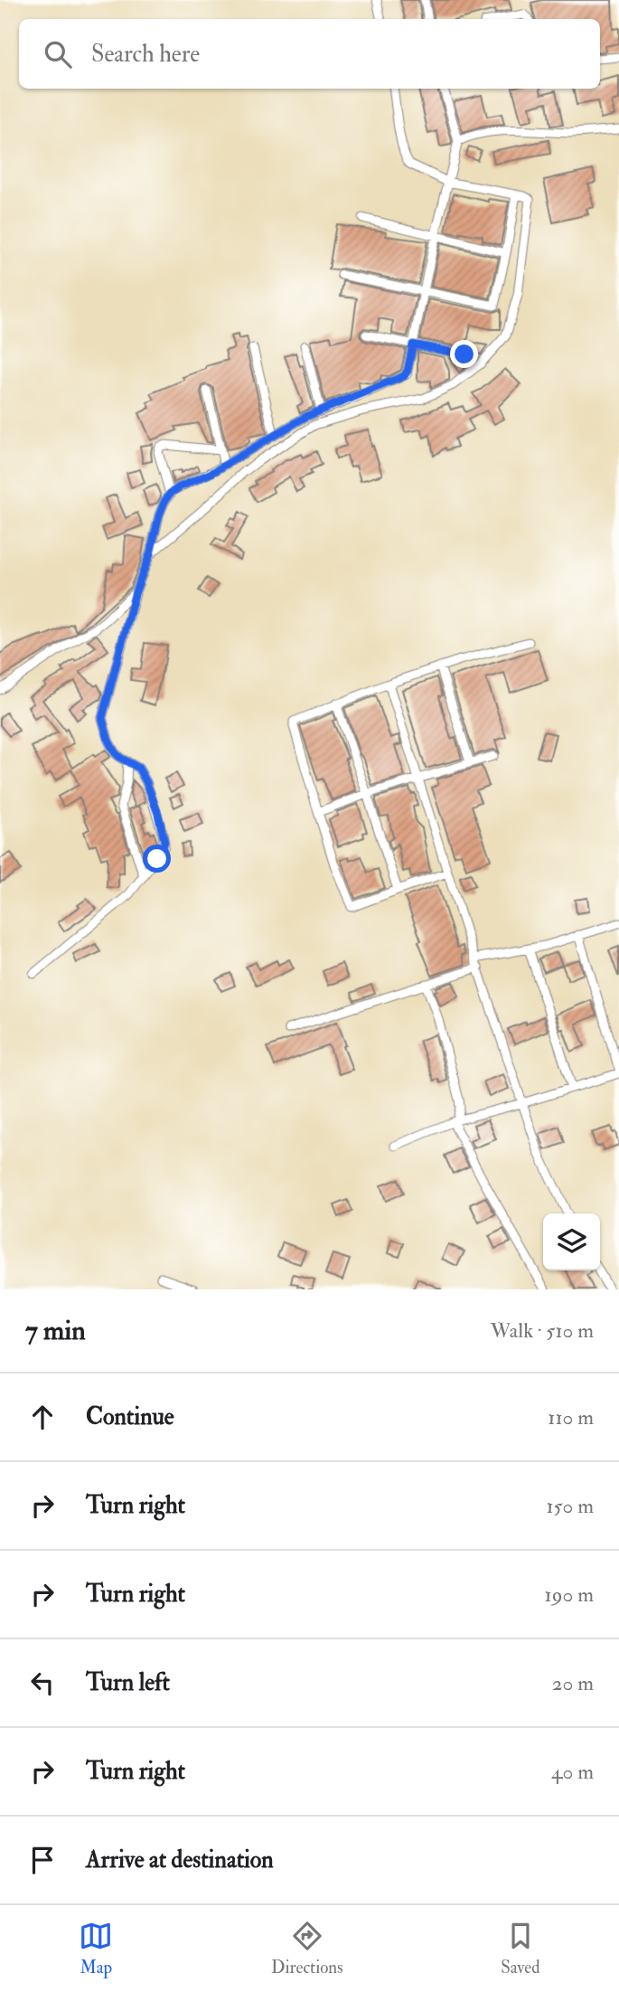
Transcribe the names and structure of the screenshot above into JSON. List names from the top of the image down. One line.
{"page":{"search":"Search here","heading":["7 min","Walk · 510 m"],"list":[["Continue","110 m"],["Turn right","150 m"],["Turn right","190 m"],["Turn left","20 m"],["Turn right","40 m"],"Arrive at destination"],"nav":["Map","Directions","Saved"]}}
